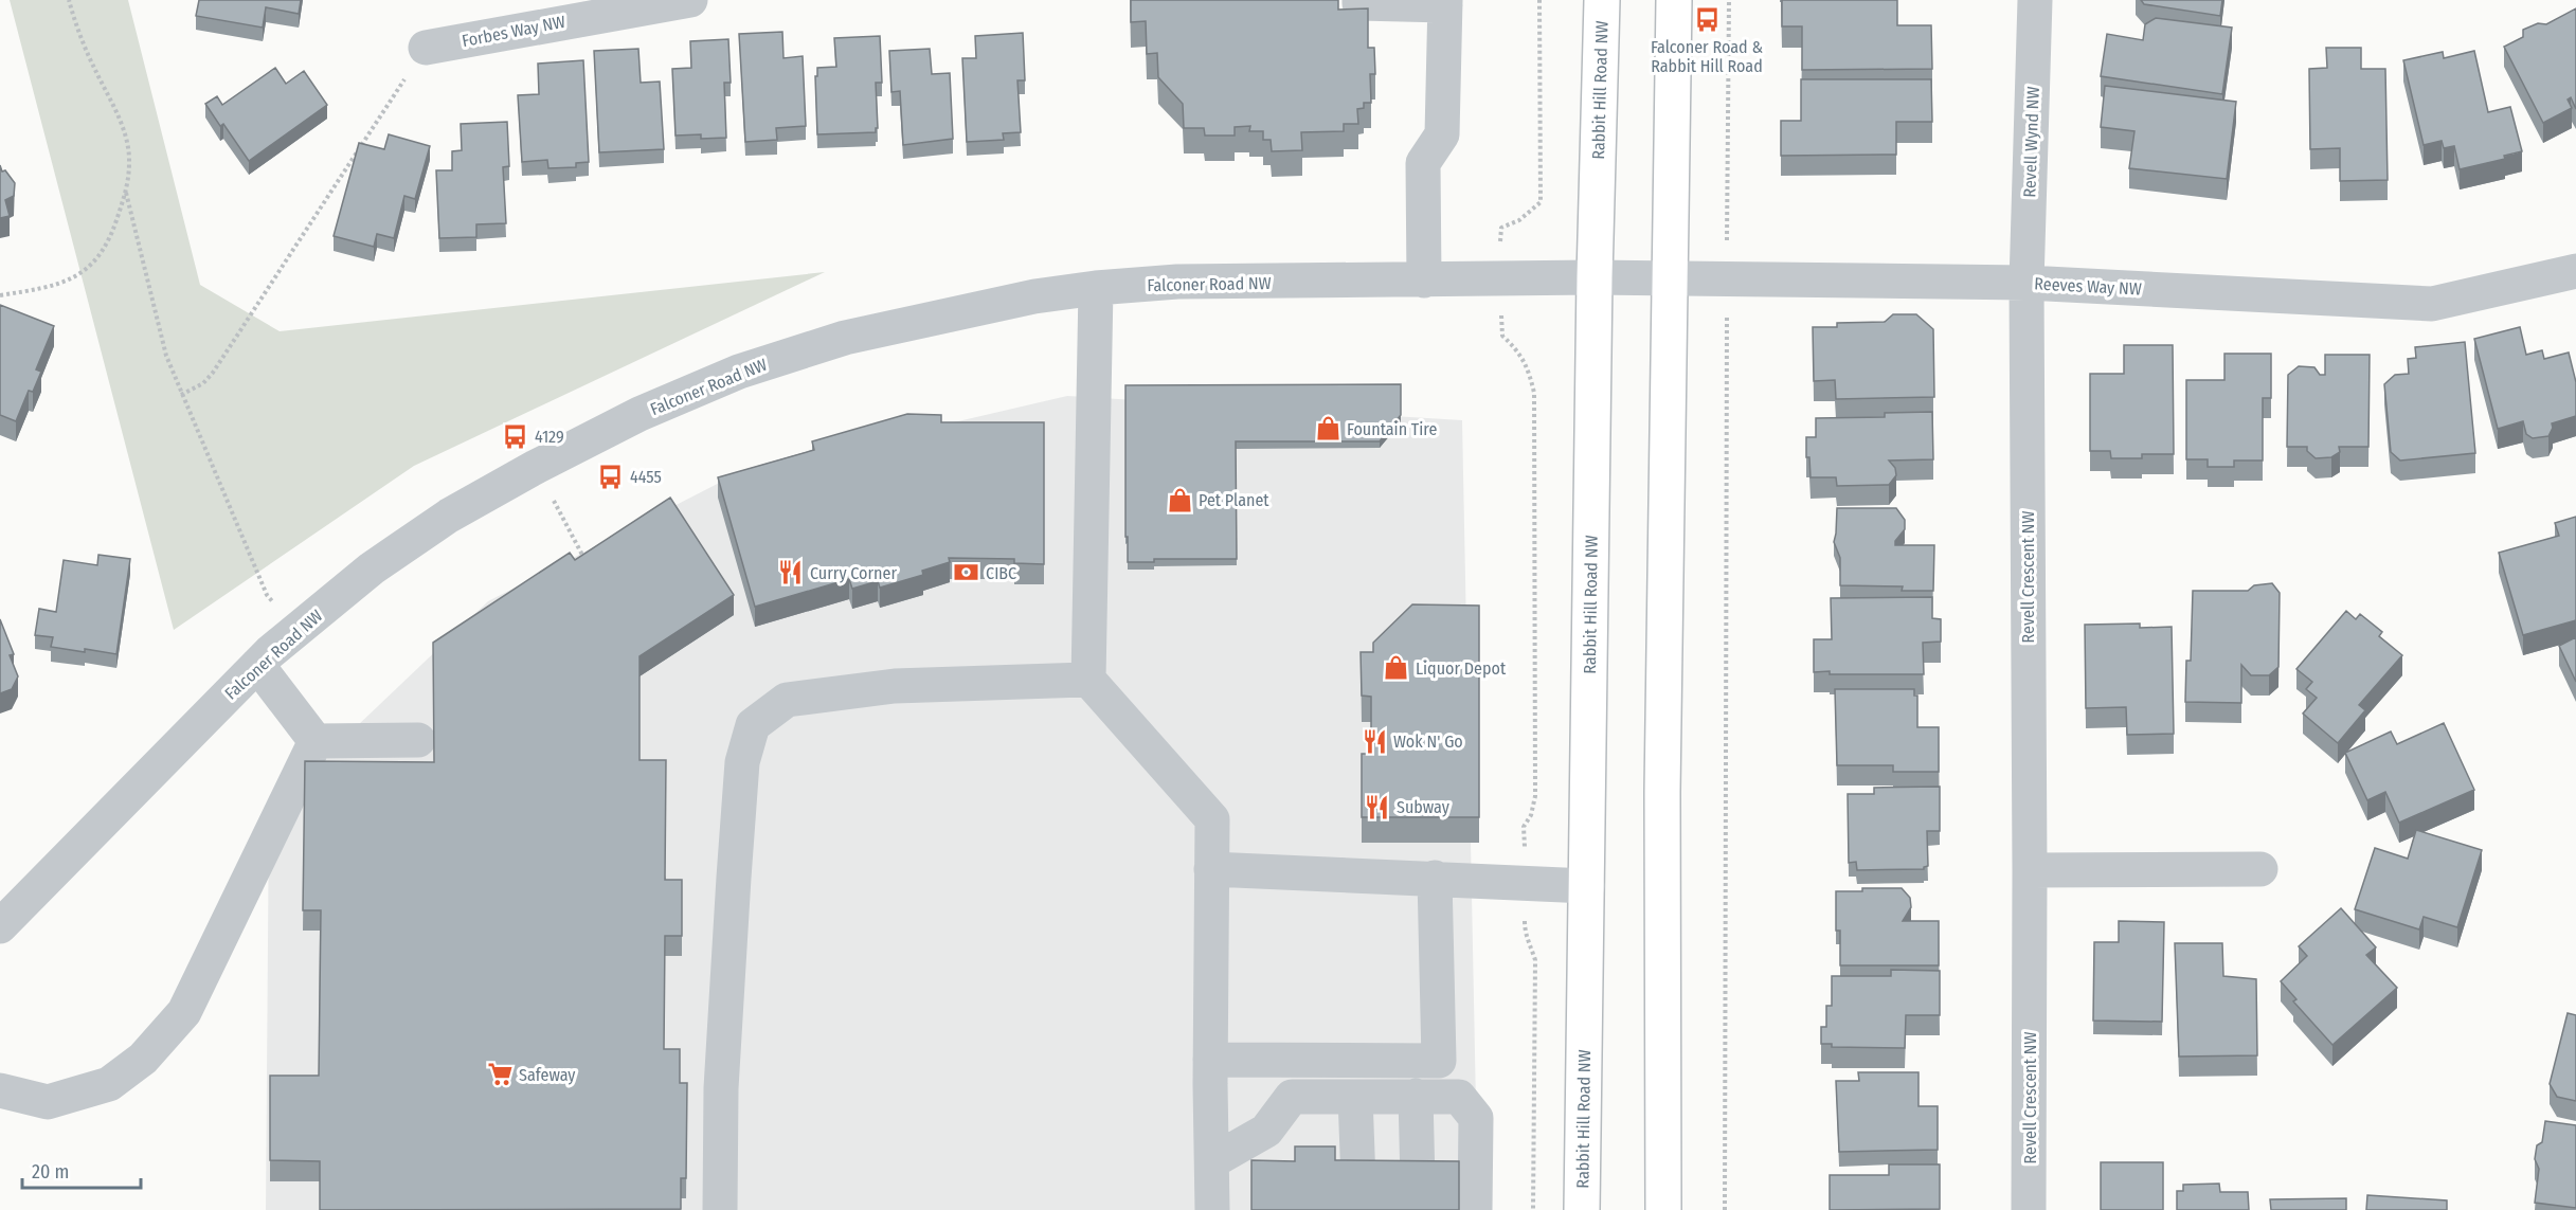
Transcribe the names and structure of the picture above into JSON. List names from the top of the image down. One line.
{"streets":{"main road":["Rabbit Hill Road NW"],"street":["Forbes Way NW","Revell Wynd NW","Falconer Road NW","Reeves Way NW","Revell Crescent NW"]},"crossings":[["Rabbit Hill Road NW","Falconer Road NW"],["Rabbit Hill Road NW","Reeves Way NW"],["Revell Wynd NW","Reeves Way NW"],["Revell Wynd NW","Revell Crescent NW"],["Falconer Road NW","Reeves Way NW"],["Reeves Way NW","Revell Crescent NW"]],"places":{"bus stop":["Falconer Road & Rabbit Hill Road","4129","4455"],"shop":["Fountain Tire","Pet Planet","Liquor Depot"],"restaurant":["Curry Corner","Wok N' Go","Subway"],"bank":["CIBC"],"supermarket":["Safeway"]},"scale_bar":"20 m"}
